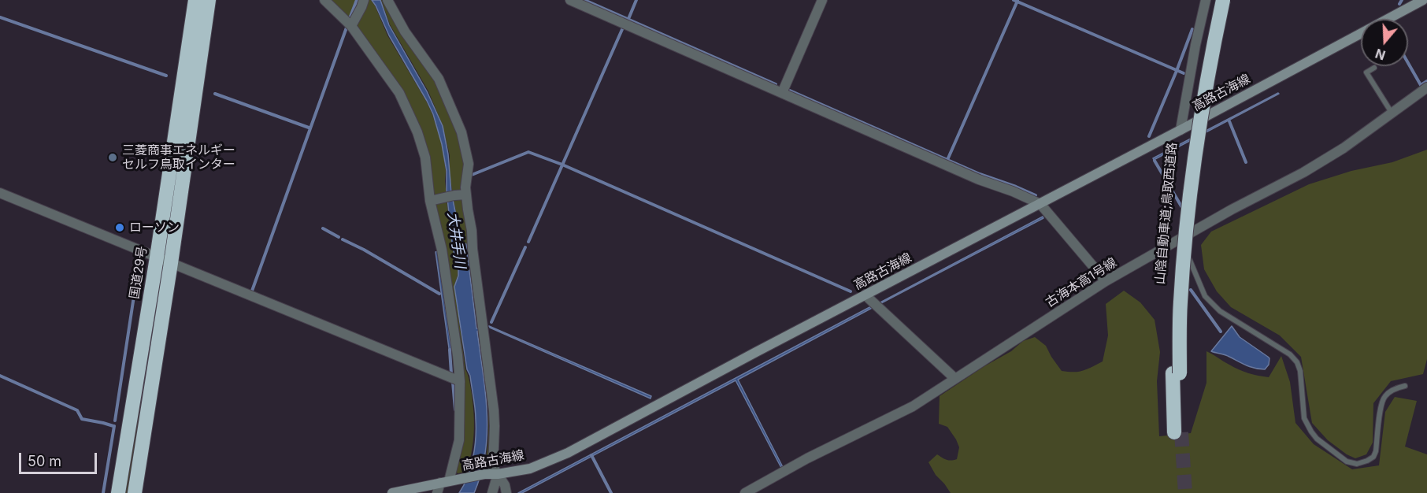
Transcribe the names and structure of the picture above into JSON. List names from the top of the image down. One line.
{"streets":{"highway":["山陰自動車道;鳥取西道路","国道29号"],"main road":["高路古海線"],"street":["古海本高1号線"]},"water":["大井手川"],"places":["三菱商事エネルギー セルフ鳥取インター","ローソン"],"scale_bar":"50 m","north":"bottom"}
